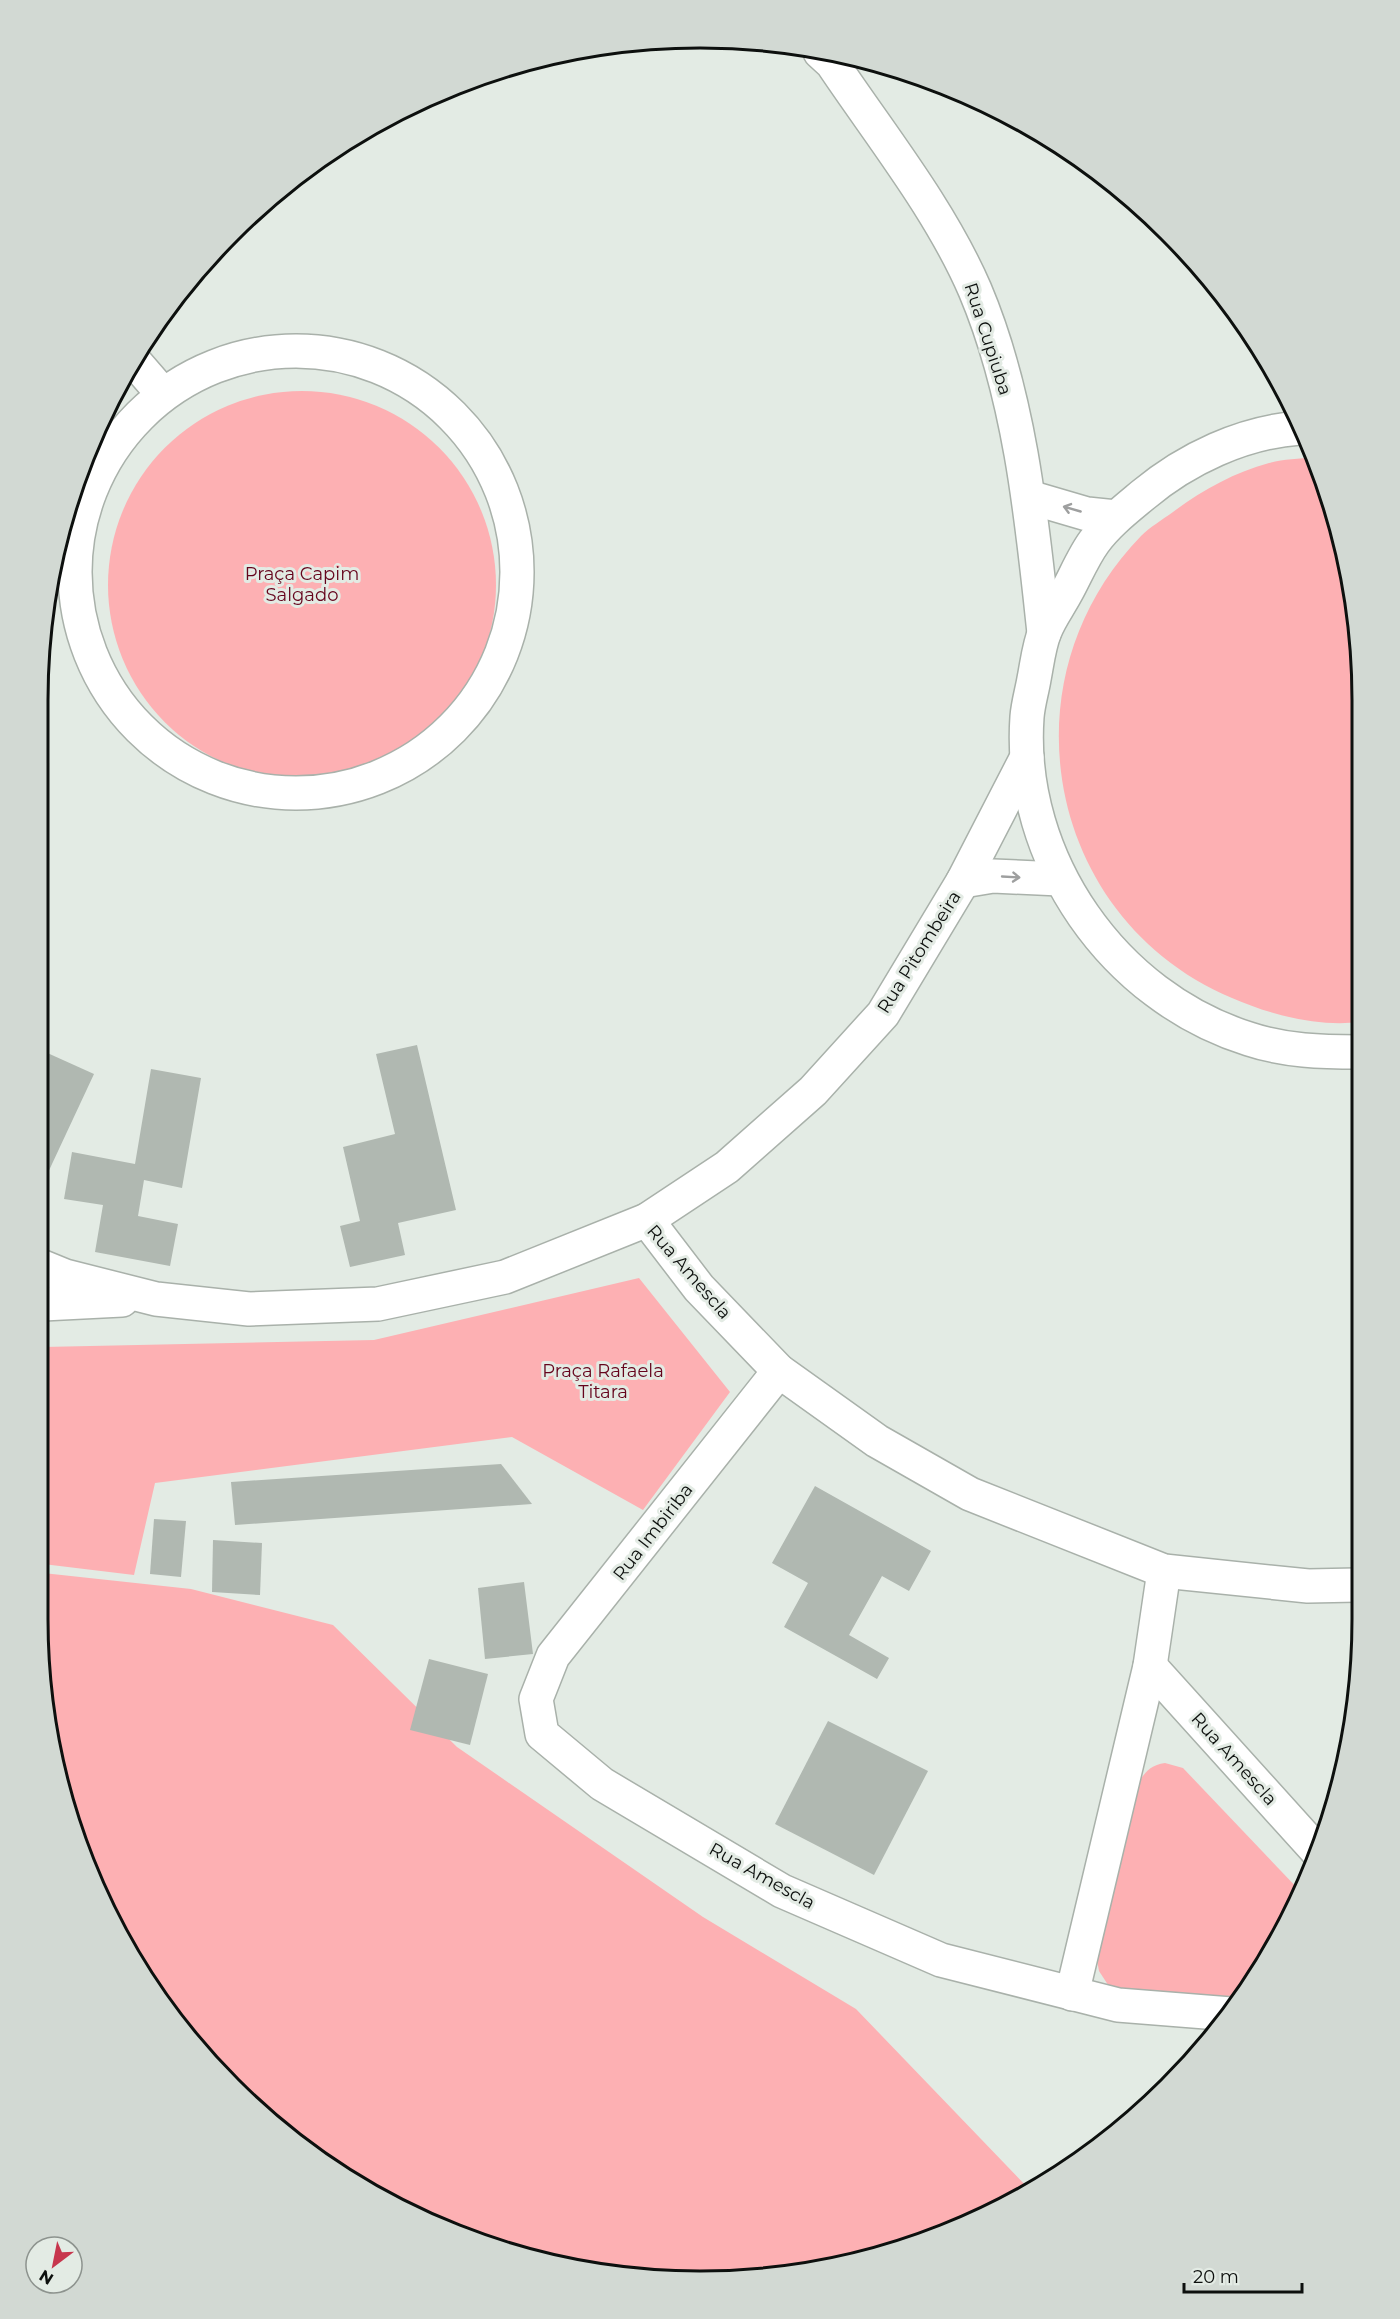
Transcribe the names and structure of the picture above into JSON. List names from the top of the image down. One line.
{"streets":{"street":["Rua Cupiuba","Rua Pitombeira","Rua Amescla","Rua Imbiriba"]},"crossings":[["Rua Cupiuba","Rua Pitombeira"],["Rua Pitombeira","Rua Amescla"],["Rua Amescla","Rua Imbiriba"]],"parks":["Praça Capim Salgado","Praça Rafaela Titara"],"scale_bar":"20 m","north":"bottom left"}
